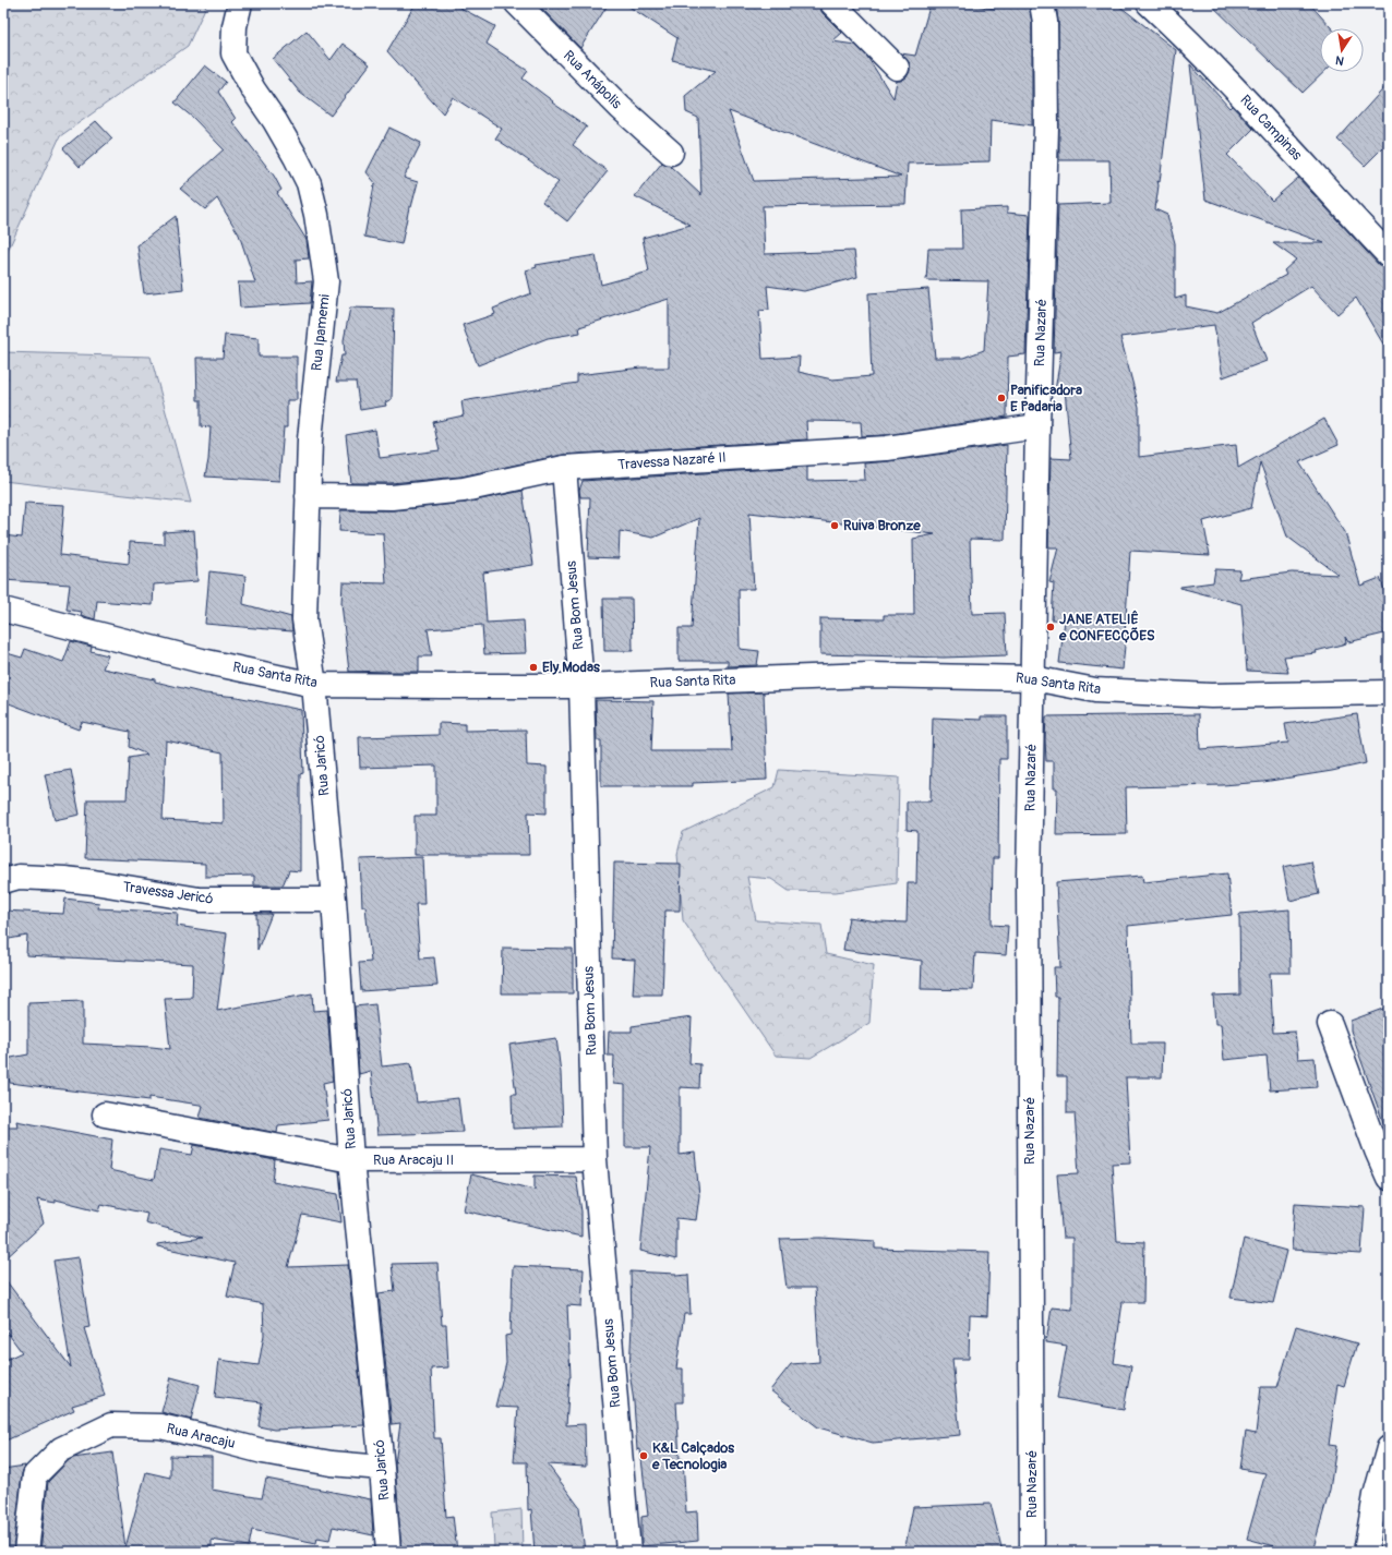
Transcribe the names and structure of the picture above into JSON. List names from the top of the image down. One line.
{"streets":{"street":["Rua Anápolis","Rua Campinas","Rua Ipamemi","Rua Nazaré","Travessa Nazaré II","Rua Bom Jesus","Rua Santa Rita","Rua Jaricó","Travessa Jericó","Rua Aracaju II","Rua Aracaju"]},"crossings":[["Rua Ipamemi","Travessa Nazaré II"],["Rua Ipamemi","Rua Santa Rita"],["Rua Ipamemi","Rua Jaricó"],["Rua Nazaré","Travessa Nazaré II"],["Rua Nazaré","Rua Santa Rita"],["Travessa Nazaré II","Rua Bom Jesus"],["Rua Bom Jesus","Rua Santa Rita"],["Rua Bom Jesus","Rua Aracaju II"],["Rua Santa Rita","Rua Jaricó"],["Rua Jaricó","Travessa Jericó"],["Rua Jaricó","Rua Aracaju II"],["Rua Jaricó","Rua Aracaju"]],"places":["Panificadora E Padaria","Ruiva Bronze","JANE ATELIÊ e CONFECÇÕES","Ely Modas","K&L Calçados e Tecnologia"],"north":"bottom"}
